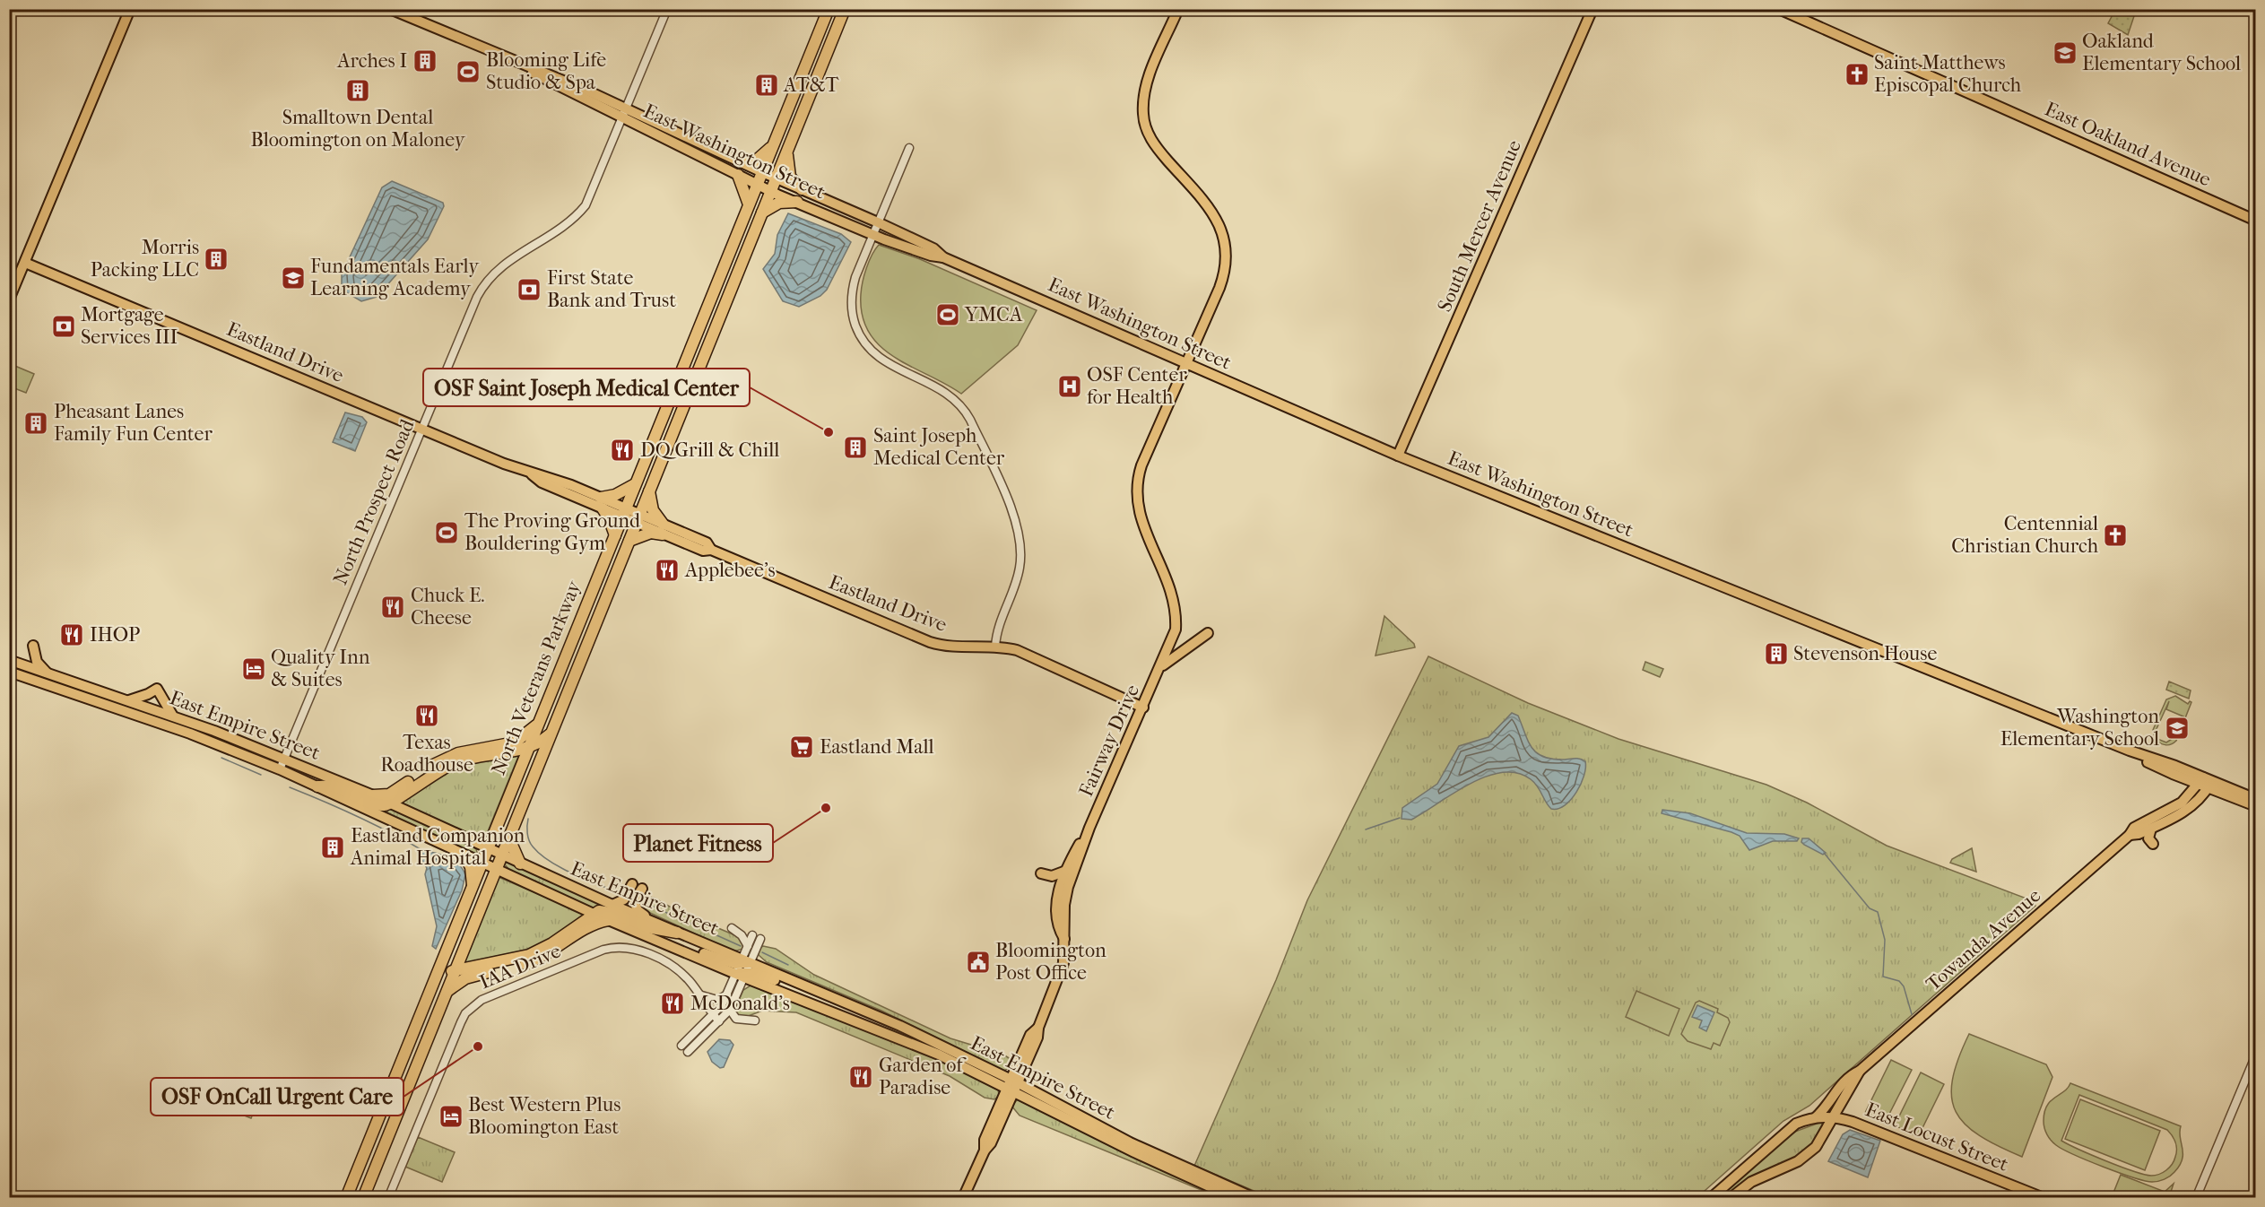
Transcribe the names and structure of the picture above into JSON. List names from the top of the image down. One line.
{"streets":{"highway":["North Veterans Parkway"],"main road":["East Oakland Avenue","East Washington Street","South Mercer Avenue","Eastland Drive","East Empire Street","Fairway Drive","Towanda Avenue","East Locust Street"],"street":["North Prospect Road","IAA Drive"]},"crossings":[["East Washington Street","South Mercer Avenue"],["East Washington Street","North Prospect Road"],["East Washington Street","North Veterans Parkway"],["East Washington Street","Fairway Drive"],["East Washington Street","Towanda Avenue"],["Eastland Drive","North Prospect Road"],["Eastland Drive","North Veterans Parkway"],["Eastland Drive","Fairway Drive"],["North Prospect Road","East Empire Street"],["North Veterans Parkway","East Empire Street"],["East Empire Street","Fairway Drive"],["Towanda Avenue","East Locust Street"]],"places":{"school or university":["Oakland Elementary School","Fundamentals Early Learning Academy","Washington Elementary School"],"building":["Arches I","AT&T","Smalltown Dental Bloomington on Maloney","Morris Packing LLC","Pheasant Lanes Family Fun Center","Saint Joseph Medical Center","Stevenson House","Eastland Companion Animal Hospital"],"sports":["Blooming Life Studio & Spa","YMCA","The Proving Ground Bouldering Gym"],"church":["Saint Matthews Episcopal Church","Centennial Christian Church"],"bank":["First State Bank and Trust","Mortgage Services III"],"hospital":["OSF Center for Health"],"other":["OSF Saint Joseph Medical Center","Planet Fitness","OSF OnCall Urgent Care"],"restaurant":["DQ Grill & Chill","Applebee's","Chuck E. Cheese","IHOP","Texas Roadhouse","McDonald's","Garden of Paradise"],"hotel":["Quality Inn & Suites","Best Western Plus Bloomington East"],"supermarket":["Eastland Mall"],"public building":["Bloomington Post Office"]}}
